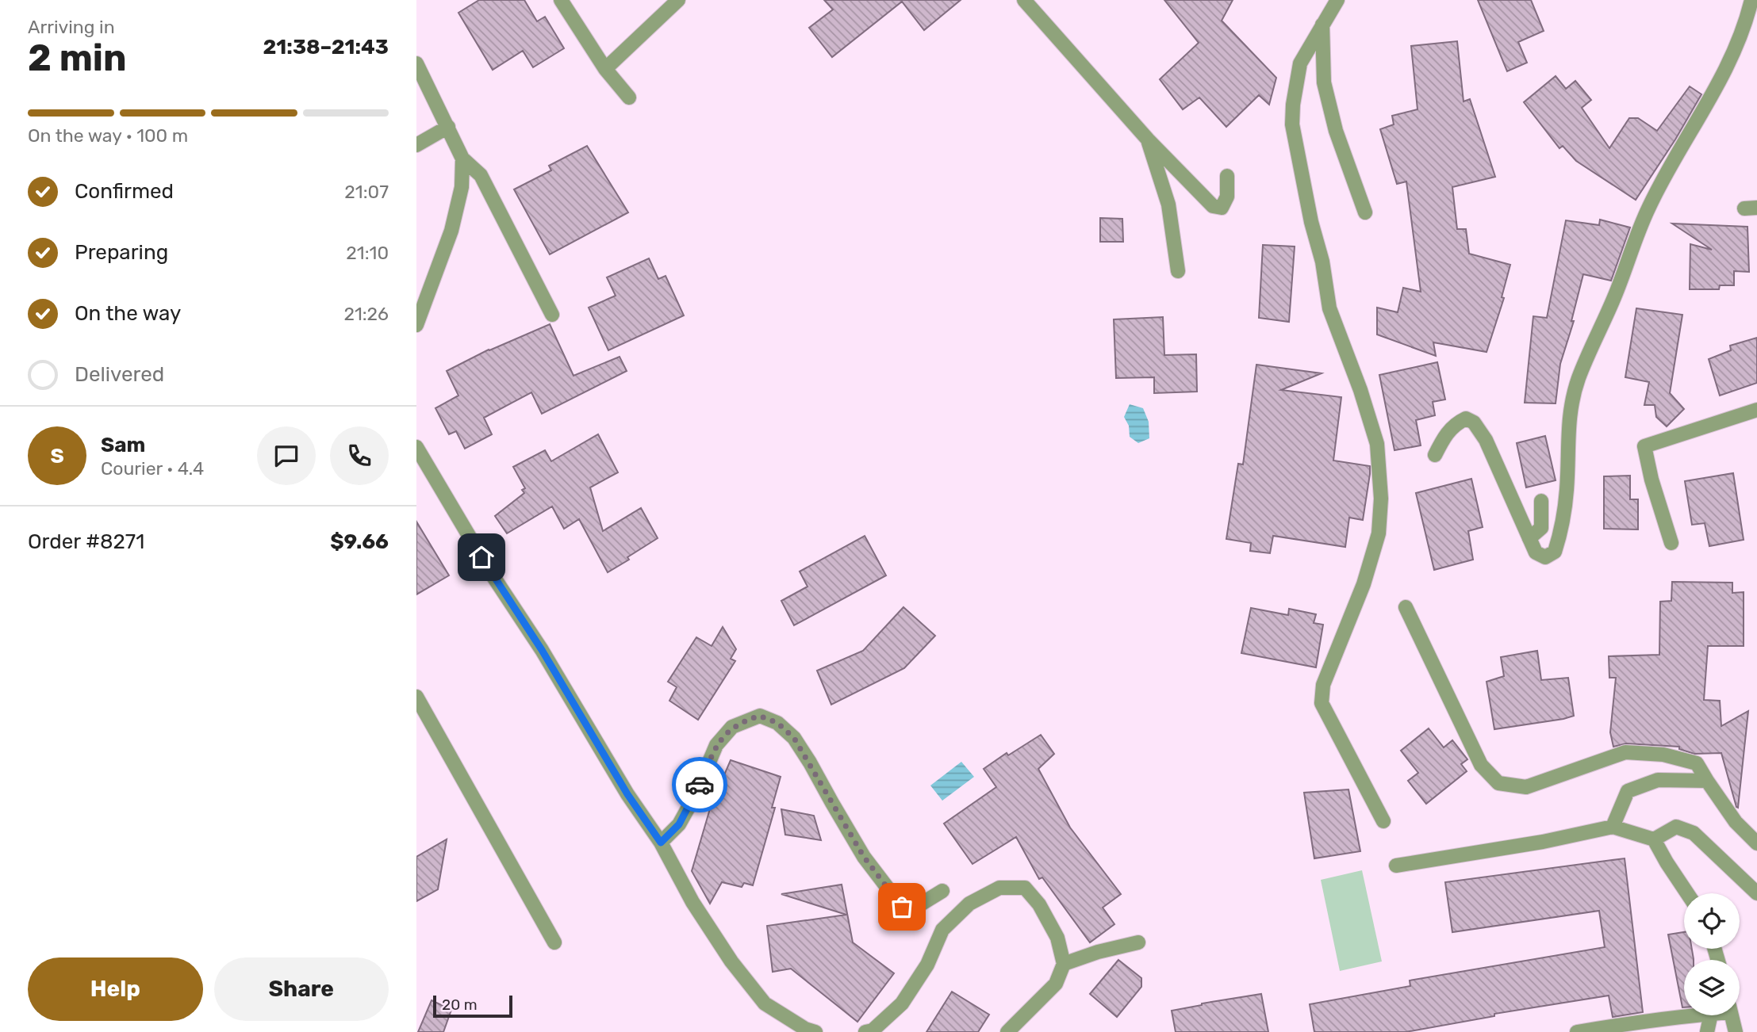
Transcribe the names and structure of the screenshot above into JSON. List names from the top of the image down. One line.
{"scale_bar":"20 m","page":{"heading":["2 min","Arriving in","21:38–21:43"],"panel":["Sam","Courier · 4.4","Order #8271","$9.66"],"bar":"On the way · 100 m","list":[["Confirmed","21:07"],["Preparing","21:10"],["On the way","21:26"],"Delivered"],"round":"S","buttons":["Help","Share"],"scale":"20 m"}}
